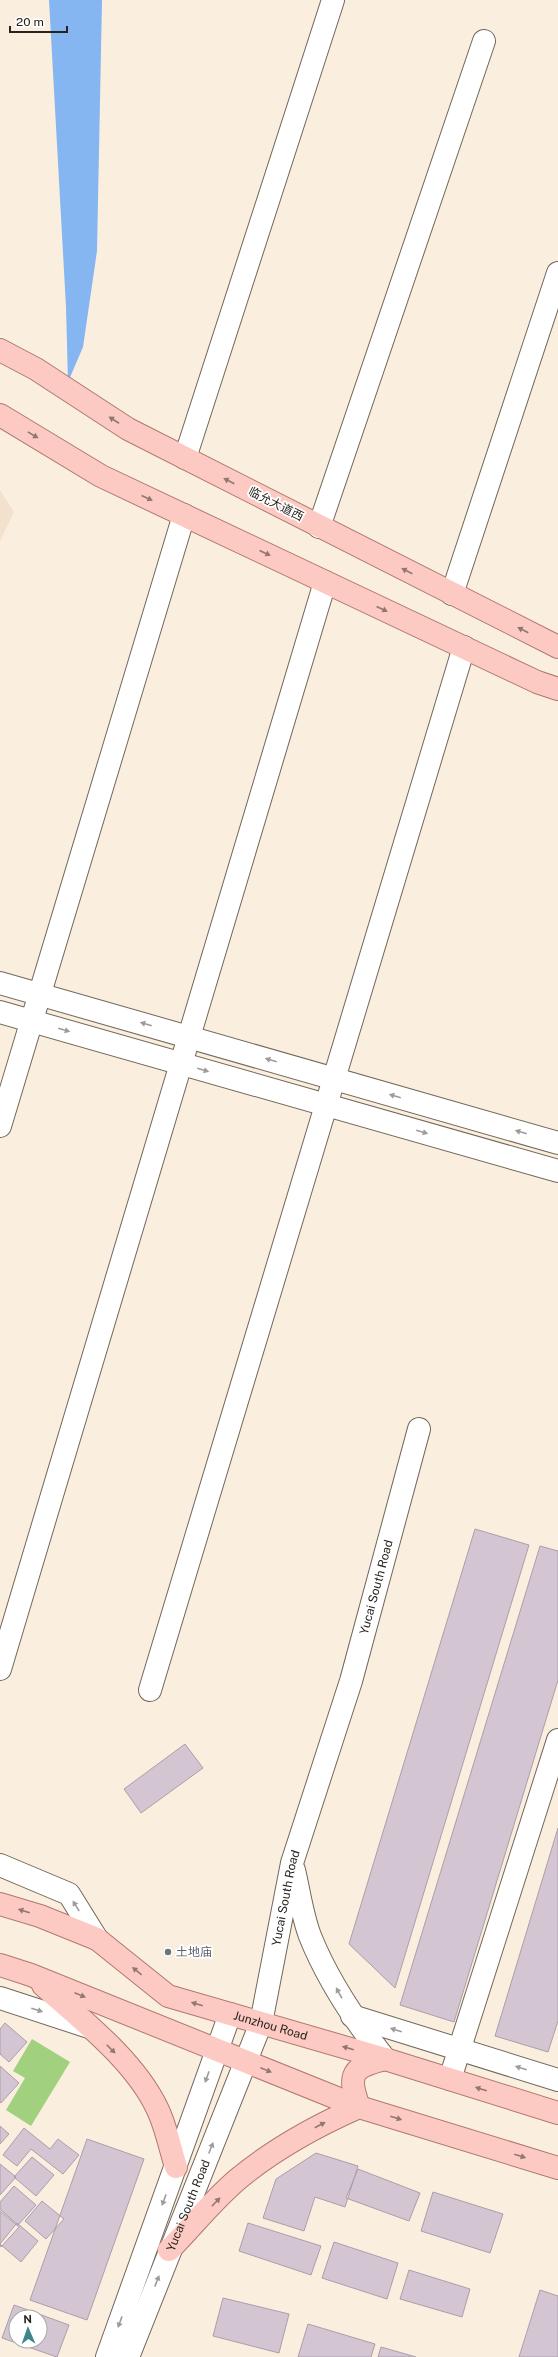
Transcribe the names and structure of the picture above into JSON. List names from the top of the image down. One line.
{"streets":{"main road":["临允大道西","Junzhou Road"],"street":["Yucai South Road"]},"crossings":[["Yucai South Road","Junzhou Road"]],"places":["土地庙"],"scale_bar":"20 m","north":"top"}
